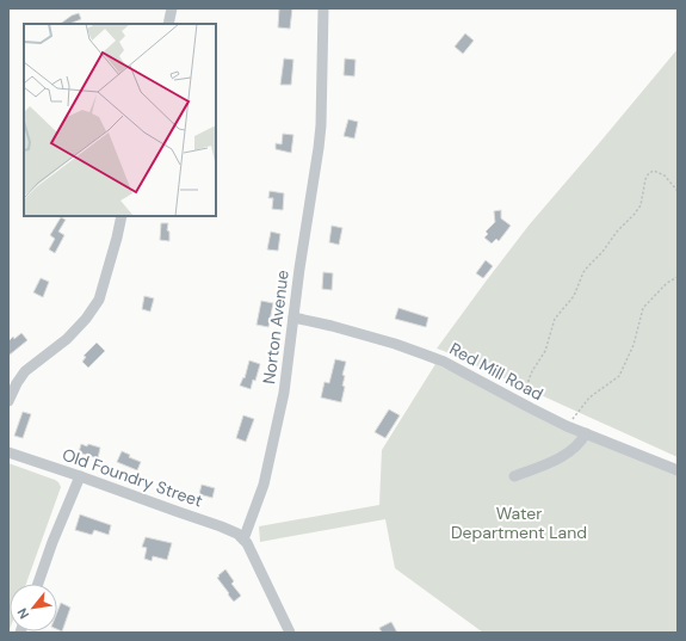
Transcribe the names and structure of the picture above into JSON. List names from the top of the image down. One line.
{"streets":{"street":["Norton Avenue","Red Mill Road","Old Foundry Street"]},"crossings":[["Norton Avenue","Red Mill Road"],["Norton Avenue","Old Foundry Street"]],"parks":["Water Department Land"],"north":"bottom left"}
